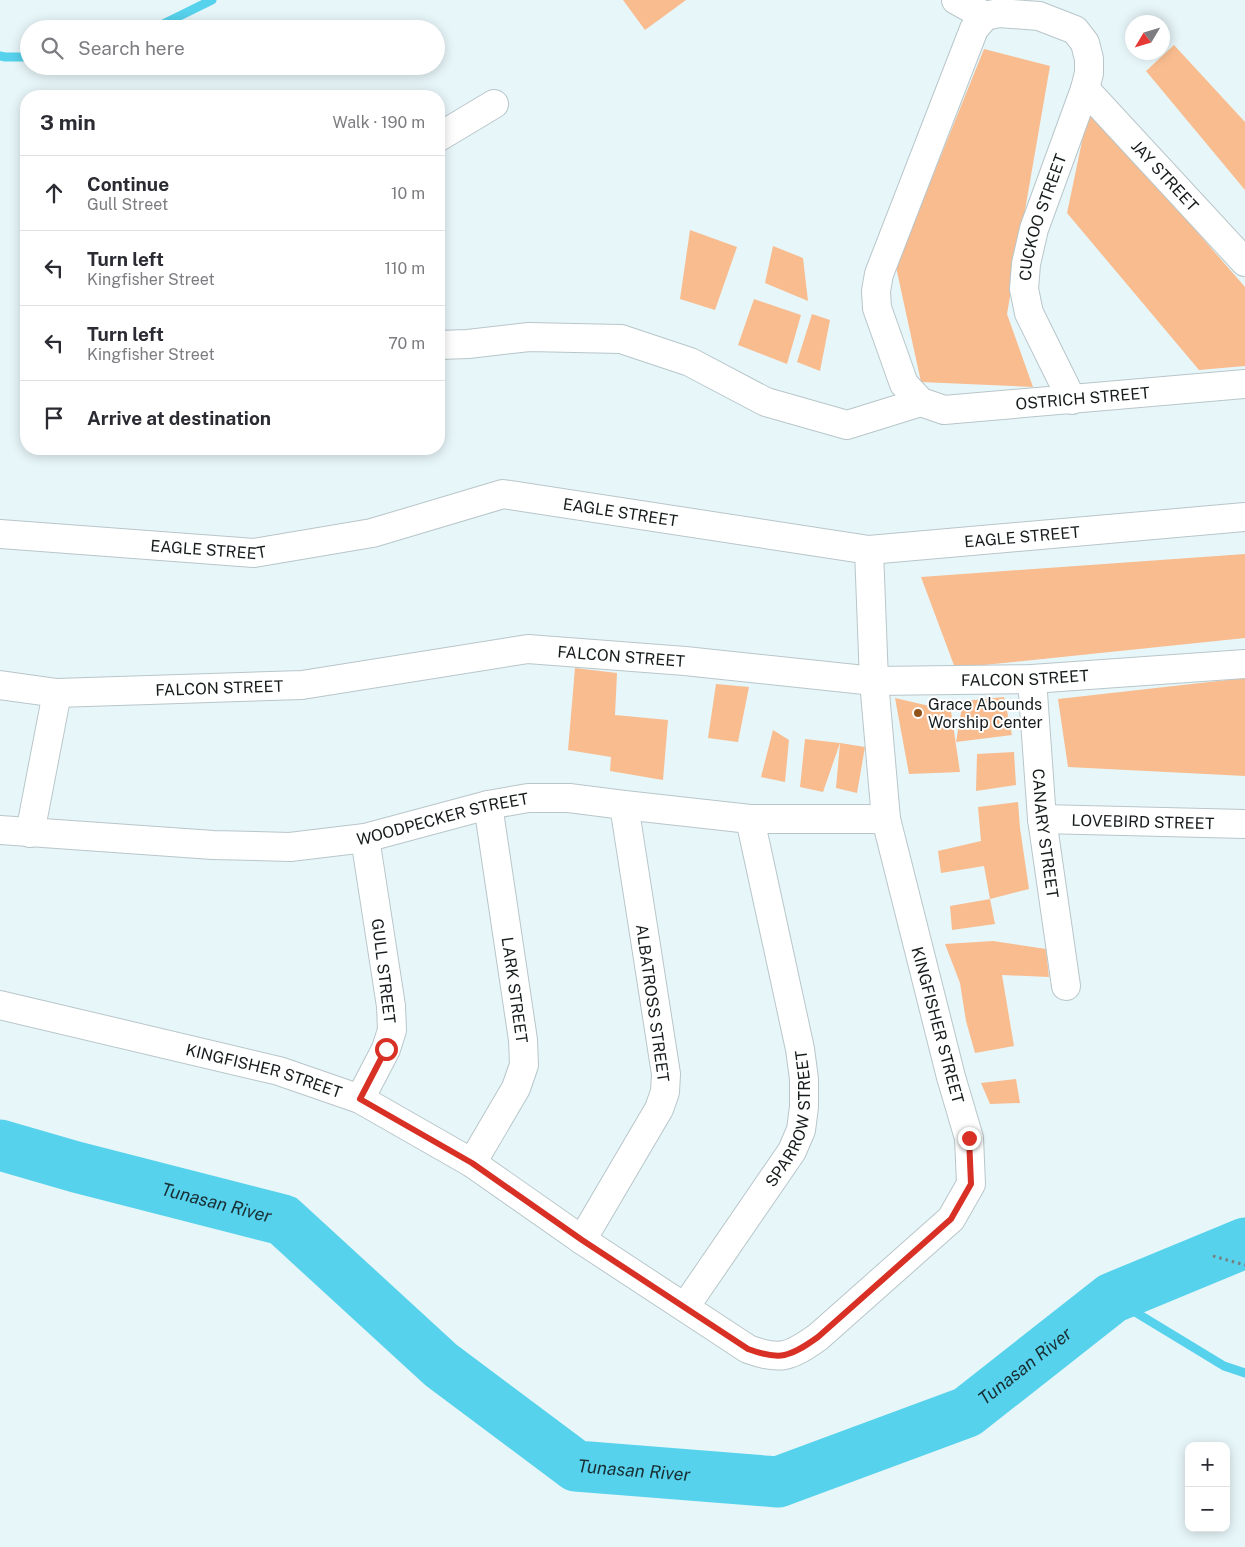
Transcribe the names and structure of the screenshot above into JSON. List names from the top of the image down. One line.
{"streets":{"street":["JAY STREET","CUCKOO STREET","OSTRICH STREET","EAGLE STREET","FALCON STREET","WOODPECKER STREET","LOVEBIRD STREET","CANARY STREET","GULL STREET","LARK STREET","ALBATROSS STREET","KINGFISHER STREET","SPARROW STREET"]},"crossings":[["JAY STREET","CUCKOO STREET"],["CUCKOO STREET","OSTRICH STREET"],["EAGLE STREET","KINGFISHER STREET"],["FALCON STREET","CANARY STREET"],["FALCON STREET","KINGFISHER STREET"],["WOODPECKER STREET","GULL STREET"],["WOODPECKER STREET","LARK STREET"],["WOODPECKER STREET","ALBATROSS STREET"],["WOODPECKER STREET","KINGFISHER STREET"],["WOODPECKER STREET","SPARROW STREET"],["LOVEBIRD STREET","CANARY STREET"],["GULL STREET","KINGFISHER STREET"],["LARK STREET","KINGFISHER STREET"],["ALBATROSS STREET","KINGFISHER STREET"],["KINGFISHER STREET","SPARROW STREET"]],"water":["Tunasan River"],"places":["Grace Abounds Worship Center"],"north":"bottom left","page":{"search":"Search here","heading":["3 min","Walk · 190 m"],"list":[["Continue","Gull Street","10 m"],["Turn left","Kingfisher Street","110 m"],["Turn left","Kingfisher Street","70 m"],"Arrive at destination"],"map_buttons":["+","−"]}}
